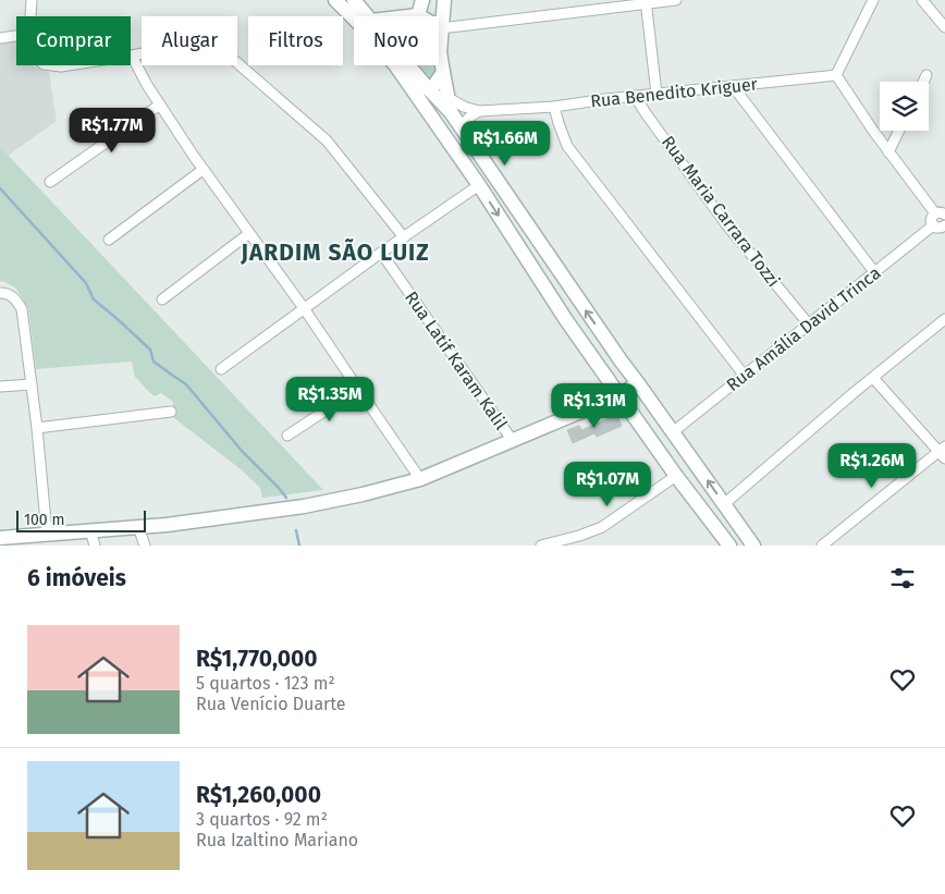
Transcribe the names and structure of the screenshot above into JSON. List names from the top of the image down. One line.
{"streets":{"street":["Rua Benedito Kriguer","Rua Maria Carrara Tozzi","Rua Amália David Trinca","Rua Latif Karam Kalil"]},"crossings":[["Rua Benedito Kriguer","Rua Maria Carrara Tozzi"],["Rua Maria Carrara Tozzi","Rua Amália David Trinca"]],"districts":["JARDIM SÃO LUIZ"],"scale_bar":"100 m","page":{"chip":["Comprar","Alugar","Filtros","Novo"],"price":["R$1.77M","R$1.66M","R$1.35M","R$1.31M","R$1.26M","R$1.07M"],"scale":"100 m","heading":"6 imóveis","list":[{"name":"R$1,770,000","note":"5 quartos · 123 m² · Rua Venício Duarte"},{"name":"R$1,260,000","note":"3 quartos · 92 m² · Rua Izaltino Mariano"}]}}
